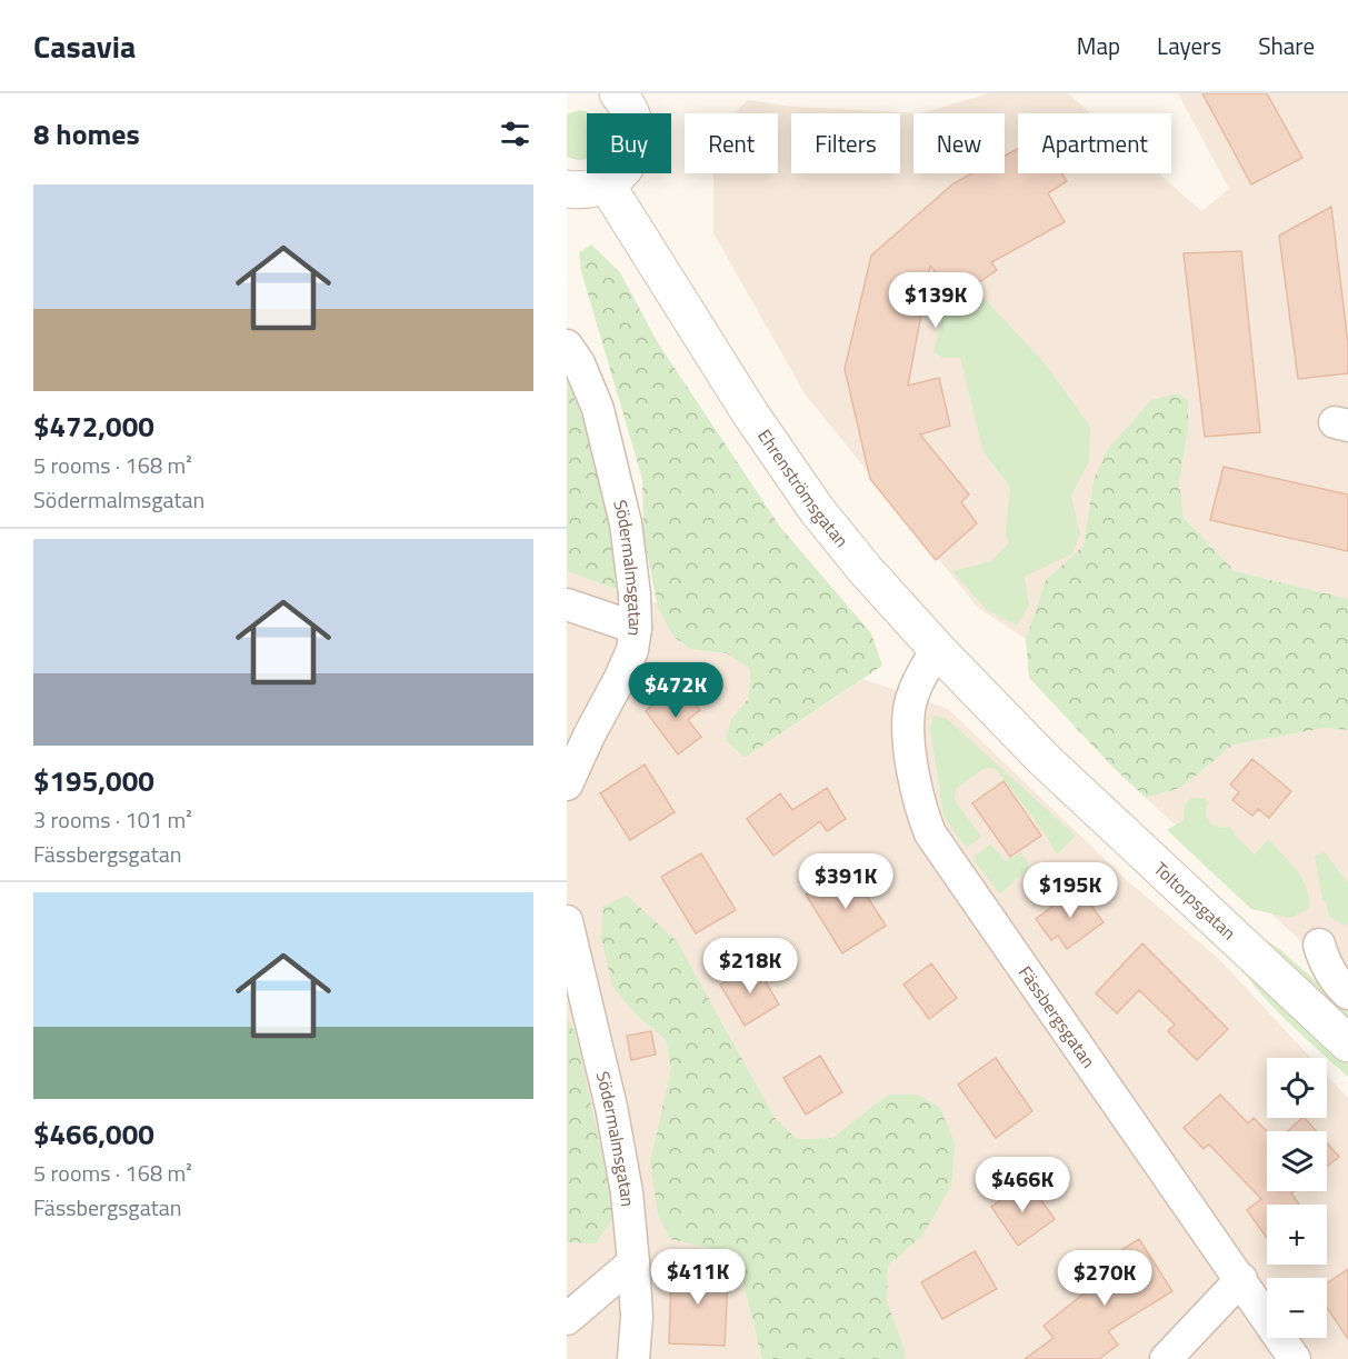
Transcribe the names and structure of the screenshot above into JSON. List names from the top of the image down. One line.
{"streets":{"street":["Ehrenströmsgatan","Södermalmsgatan","Toltorpsgatan","Fässbergsgatan"]},"crossings":[["Ehrenströmsgatan","Toltorpsgatan"],["Ehrenströmsgatan","Fässbergsgatan"]],"page":{"header":"Casavia","nav":["Map","Layers","Share"],"heading":"8 homes","chip":["Buy","Rent","Filters","New","Apartment"],"list":[{"name":"$472,000","note":"5 rooms · 168 m² · Södermalmsgatan"},{"name":"$195,000","note":"3 rooms · 101 m² · Fässbergsgatan"},{"name":"$466,000","note":"5 rooms · 168 m² · Fässbergsgatan"}],"price":["$139K","$472K","$391K","$195K","$218K","$466K","$411K","$270K"],"map_buttons":["+","−"]}}
